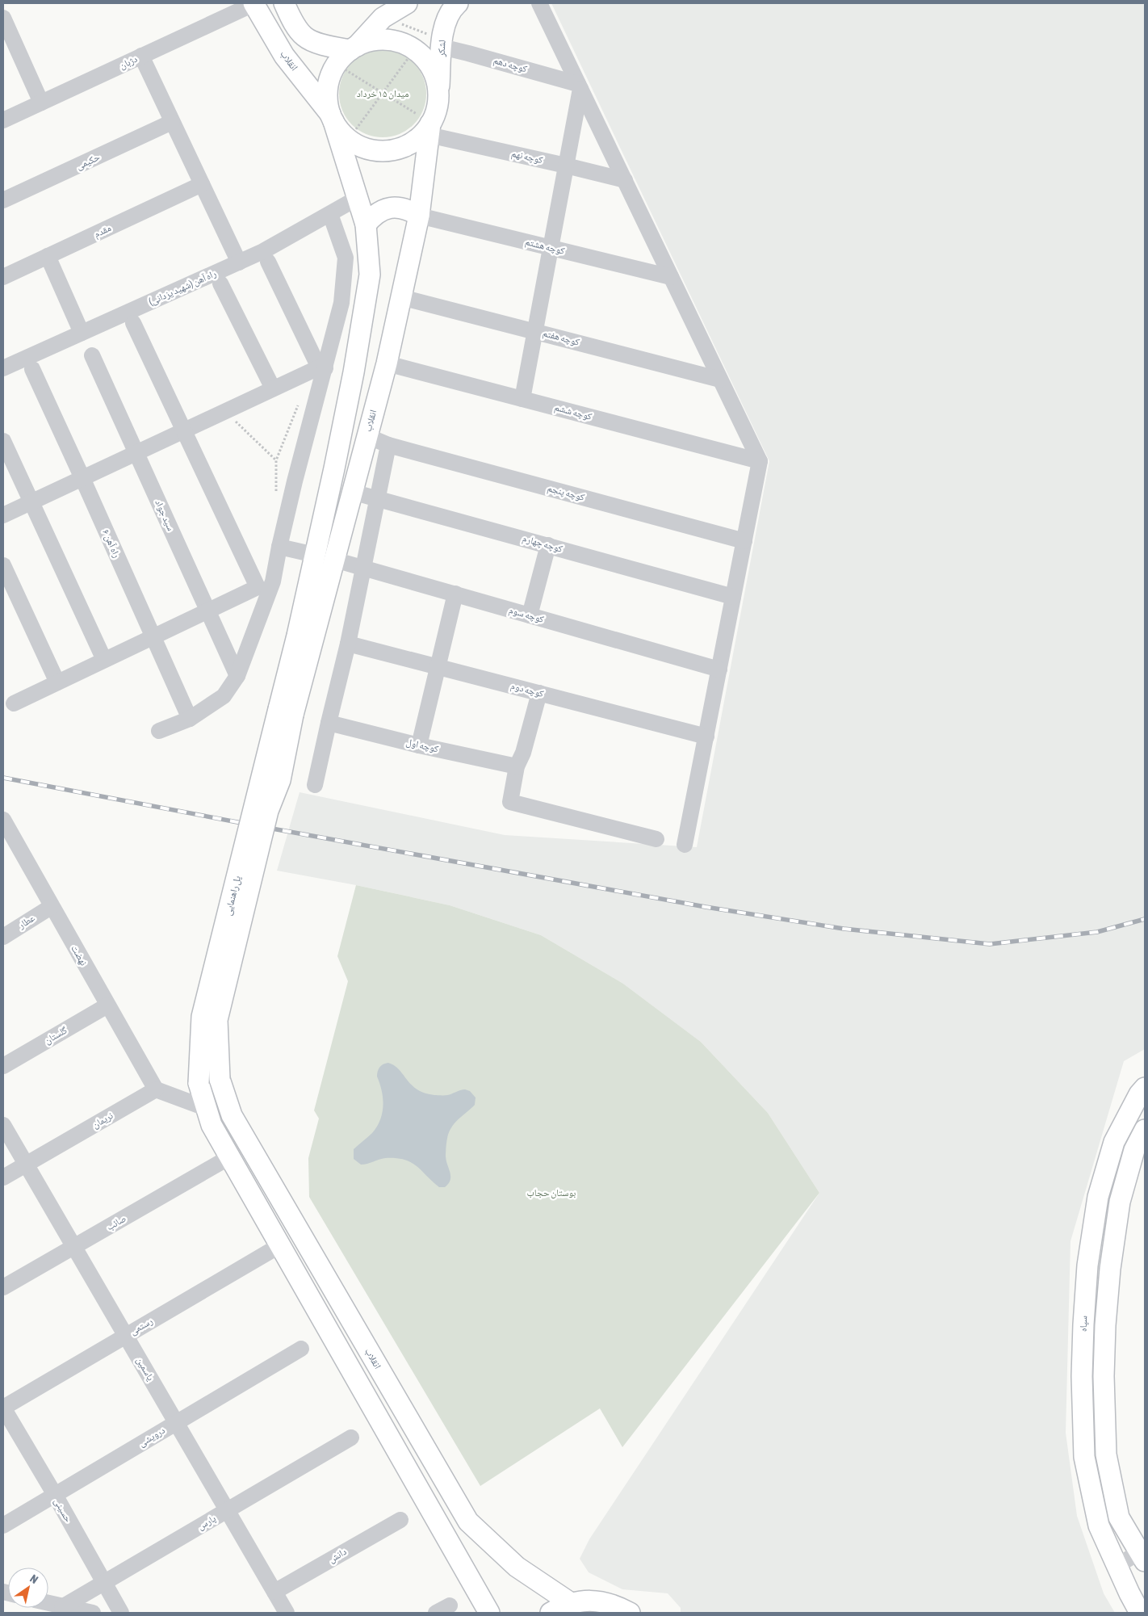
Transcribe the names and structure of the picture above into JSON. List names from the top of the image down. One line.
{"streets":{"main road":["لشکر","انقلاب","پل راهنمایی","سپاه"],"street":["دژبان","کوچه دهم","کوچه نهم","حکیمی","مقدم","کوچه هشتم","راه آهن (شهید یزدانی)","کوچه هفتم","کوچه ششم","کوچه پنجم","سید جواد","راه آهن ۶","کوچه چهارم","کوچه سوم","کوچه دوم","کوچه اول","عطار","نهضت","گلستان","نریمان","صائب","رستمی","یاسمین","درویشی","حسینی","پارس","دانش"]},"crossings":[["لشکر","کوچه دهم"],["انقلاب","دژبان"],["انقلاب","کوچه نهم"],["انقلاب","کوچه هشتم"],["انقلاب","راه آهن (شهید یزدانی)"],["انقلاب","کوچه هفتم"],["انقلاب","کوچه ششم"],["انقلاب","کوچه پنجم"],["انقلاب","کوچه چهارم"],["انقلاب","کوچه سوم"],["انقلاب","پل راهنمایی"],["عطار","نهضت"],["نهضت","گلستان"],["نهضت","نریمان"],["نریمان","یاسمین"],["صائب","یاسمین"],["رستمی","یاسمین"],["رستمی","حسینی"],["یاسمین","درویشی"],["یاسمین","پارس"],["یاسمین","دانش"],["درویشی","حسینی"],["حسینی","پارس"]],"parks":["میدان ۱۵ خرداد","بوستان حجاب"],"north":"top right"}
